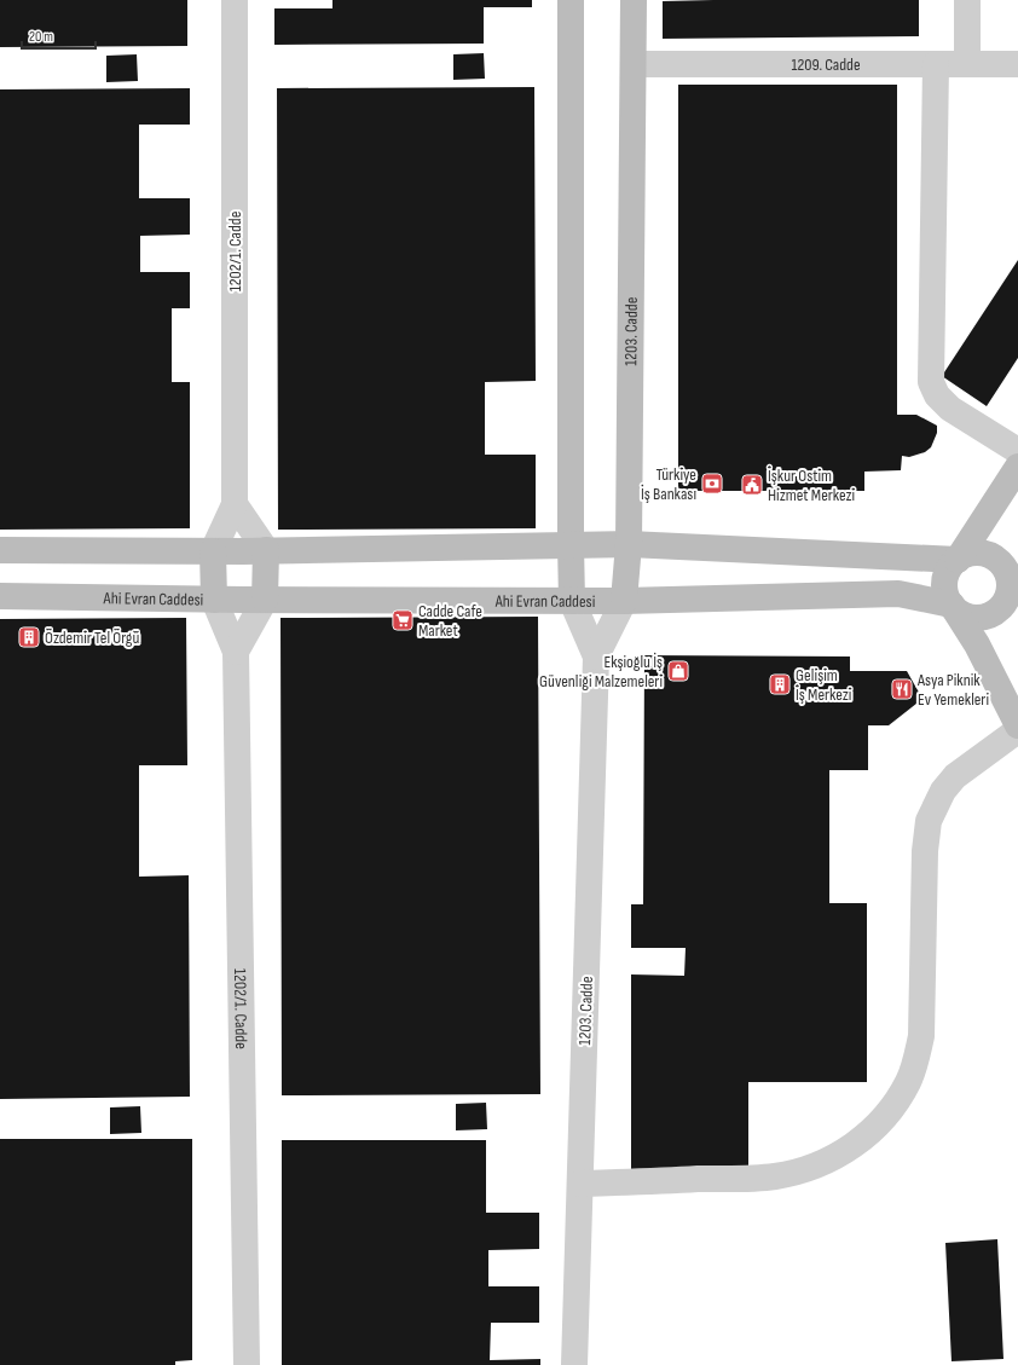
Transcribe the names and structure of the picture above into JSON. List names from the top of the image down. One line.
{"streets":{"main road":["1202/1. Cadde","1203. Cadde","Ahi Evran Caddesi"],"street":["1209. Cadde"]},"crossings":[["1209. Cadde","1203. Cadde"],["1202/1. Cadde","Ahi Evran Caddesi"],["1203. Cadde","Ahi Evran Caddesi"]],"places":{"bank":["Türkiye İş Bankası"],"public building":["İşkur Ostim Hizmet Merkezi"],"supermarket":["Cadde Cafe Market"],"building":["Özdemir Tel Örgü","Gelişim İş Merkezi"],"shop":["Ekşioğlu İş Güvenliği Malzemeleri"],"restaurant":["Asya Piknik Ev Yemekleri"]},"scale_bar":"20 m"}
